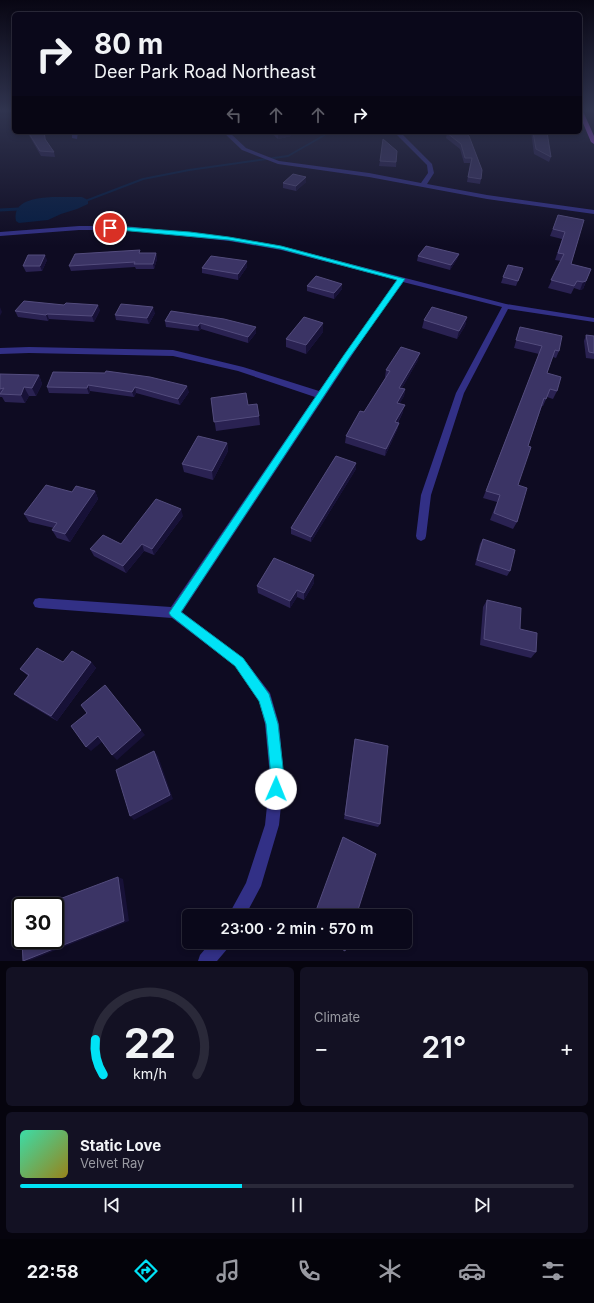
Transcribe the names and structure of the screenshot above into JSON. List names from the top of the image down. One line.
{"page":{"turn":["80 m","Deer Park Road Northeast"],"limit":"30","trip":"23:00 · 2 min · 570 m","tile":"Climate","heat":["−","21°","+"],"song":["Static Love","Velvet Ray"],"tabs":"22:58","gauge":["22","km/h"]}}
